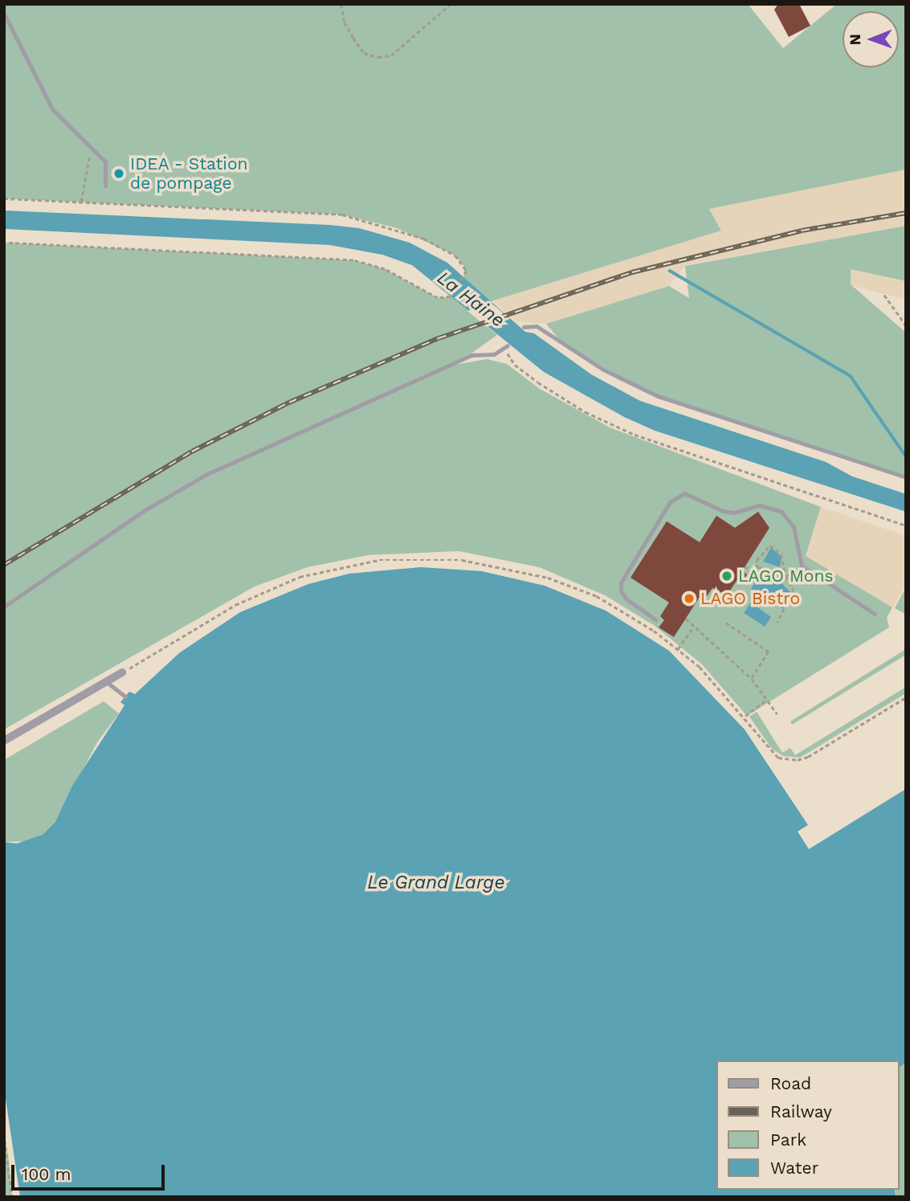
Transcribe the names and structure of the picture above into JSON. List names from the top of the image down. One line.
{"water":["La Haine","Le Grand Large"],"places":["IDEA - Station de pompage","LAGO Mons","LAGO Bistro"],"legend":["Road","Railway","Park","Water"],"scale_bar":"100 m","north":"left"}
